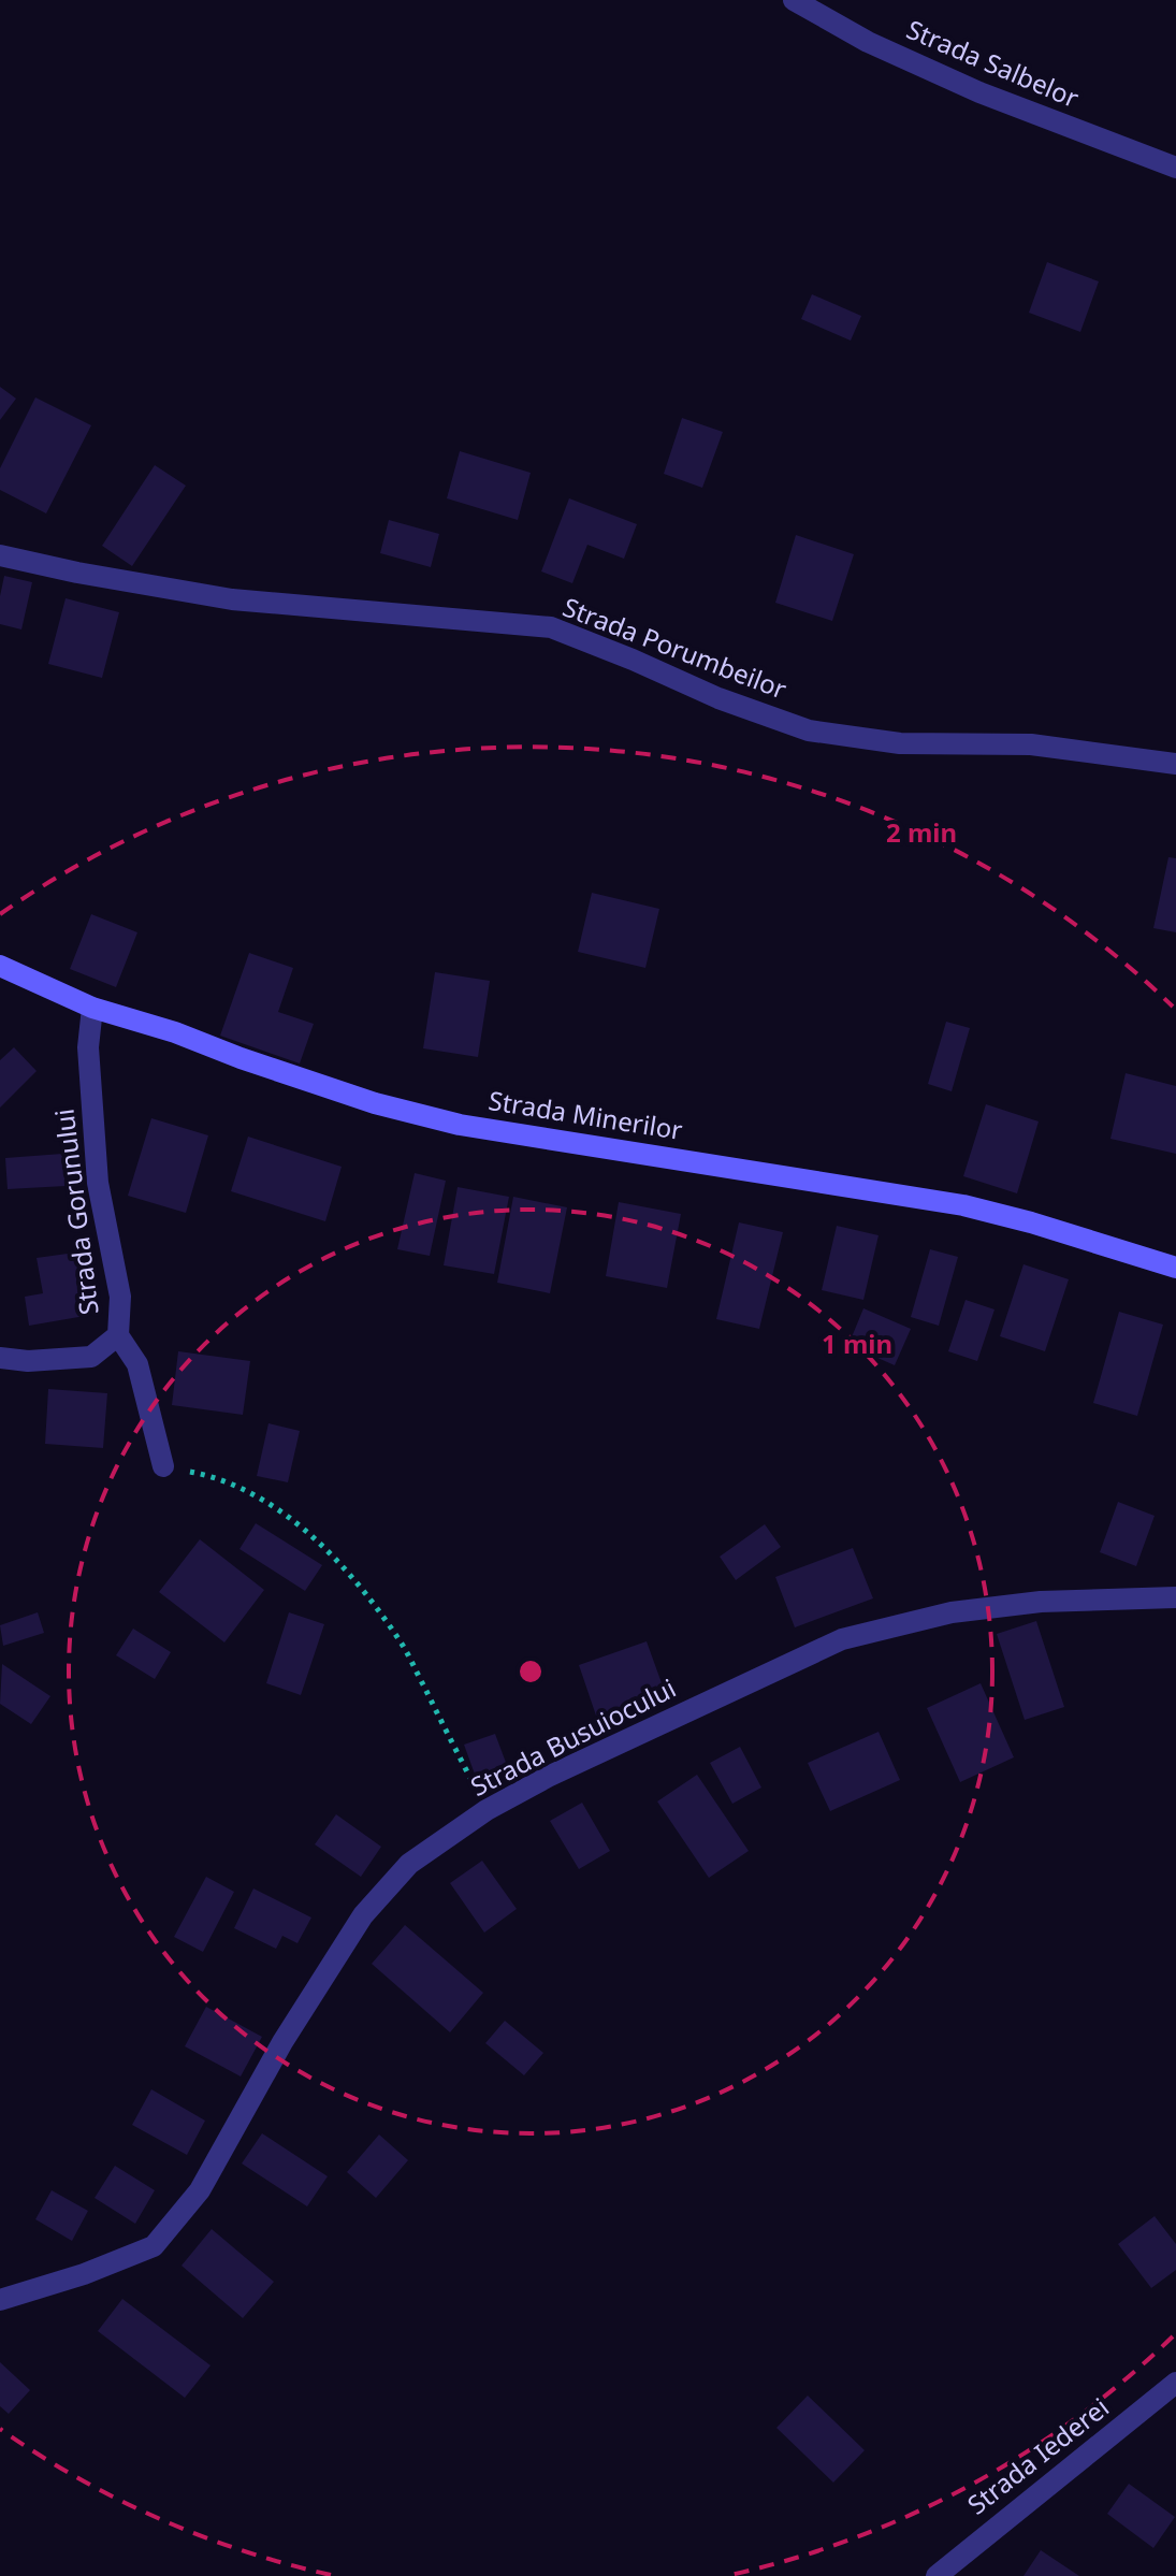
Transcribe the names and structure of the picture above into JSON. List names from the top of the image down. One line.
{"streets":{"main road":["Strada Minerilor"],"street":["Strada Salbelor","Strada Porumbeilor","Strada Gorunului","Strada Busuiocului","Strada Iederei"]},"crossings":[["Strada Minerilor","Strada Gorunului"]],"rings":["2 min","1 min"]}
